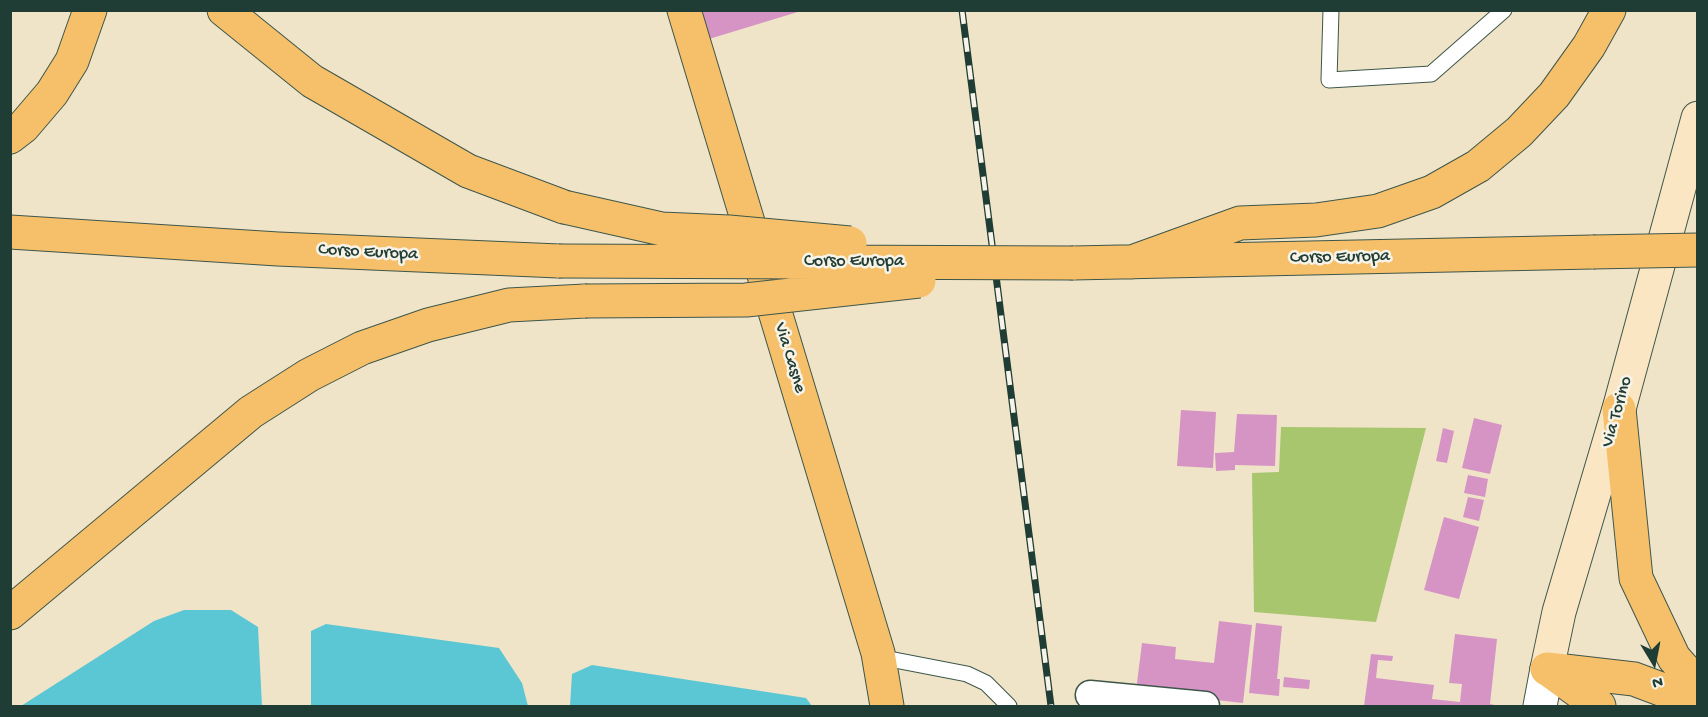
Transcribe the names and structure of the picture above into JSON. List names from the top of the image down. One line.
{"streets":{"main road":["Corso Europa","Via Casne","Via Torino"]},"north":"bottom"}
